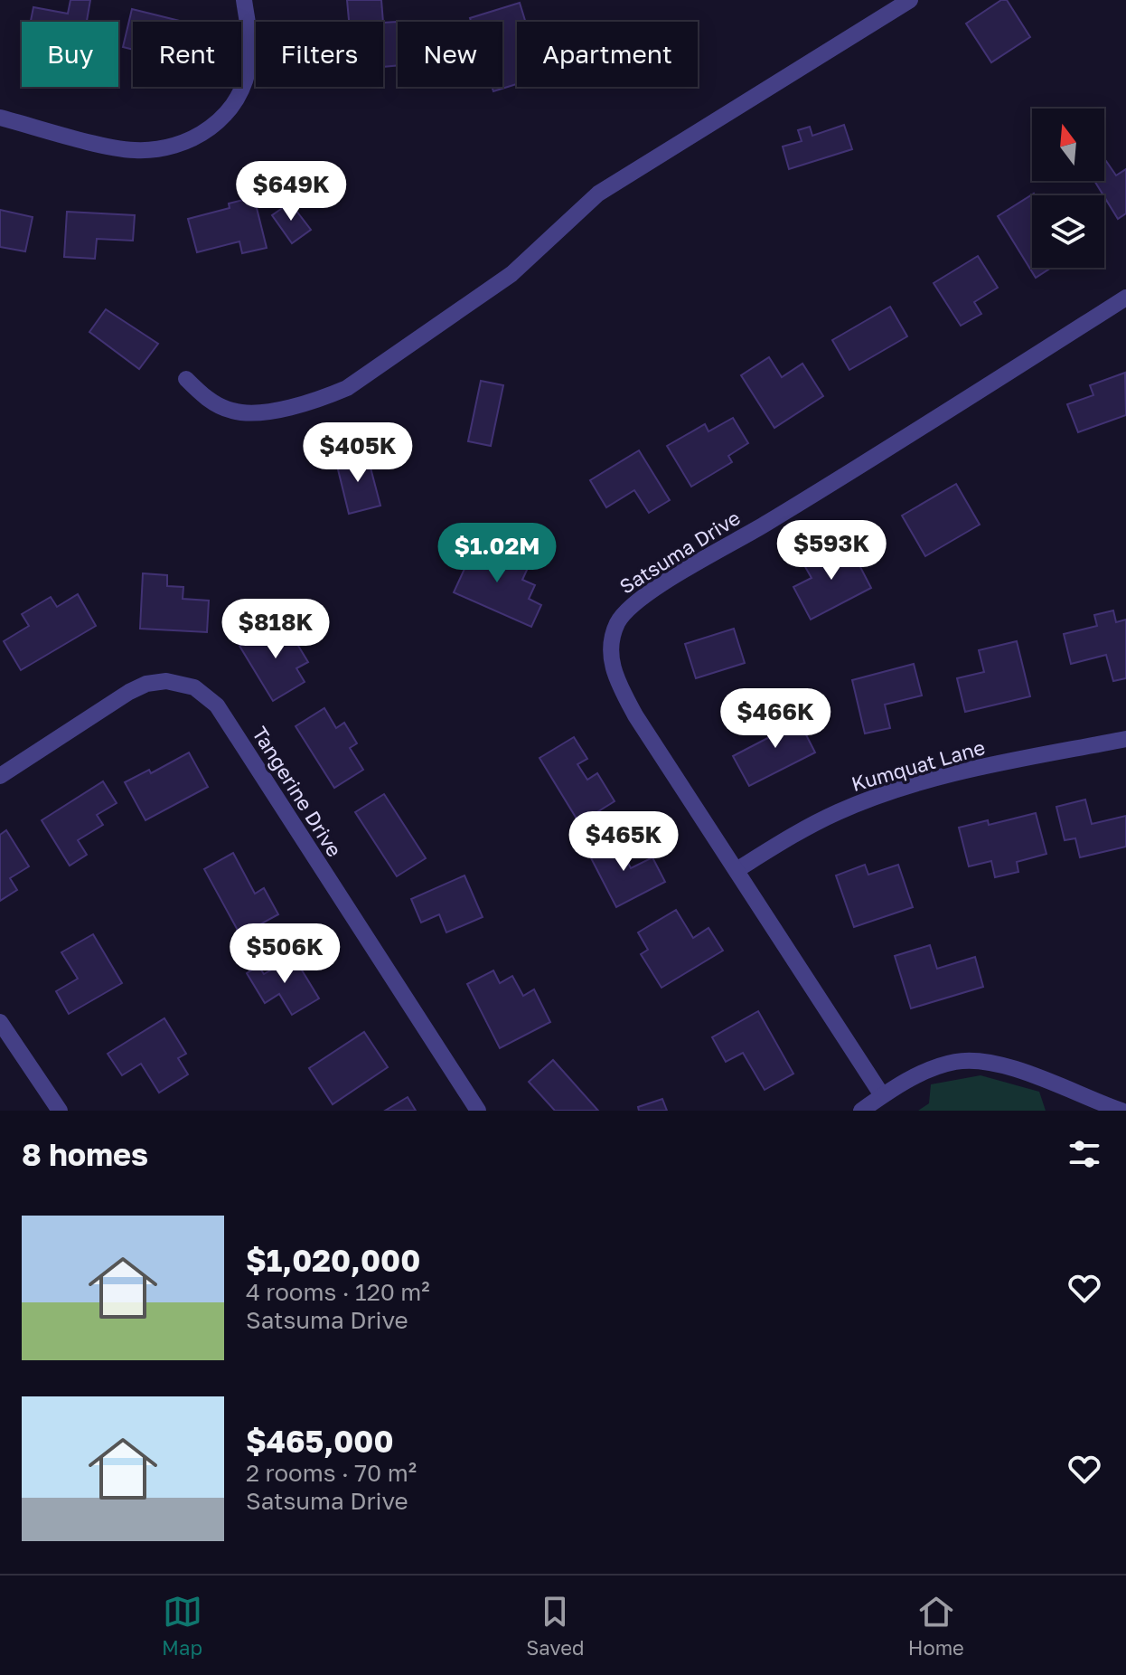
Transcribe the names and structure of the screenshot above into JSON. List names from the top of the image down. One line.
{"streets":{"street":["Satsuma Drive","Kumquat Lane","Tangerine Drive"]},"crossings":[["Satsuma Drive","Kumquat Lane"]],"north":"top","page":{"chip":["Buy","Rent","Filters","New","Apartment"],"price":["$649K","$405K","$593K","$1.02M","$818K","$466K","$465K","$506K"],"heading":"8 homes","list":[{"name":"$1,020,000","note":"4 rooms · 120 m² · Satsuma Drive"},{"name":"$465,000","note":"2 rooms · 70 m² · Satsuma Drive"}],"tabs":["Map","Saved","Home"]}}
